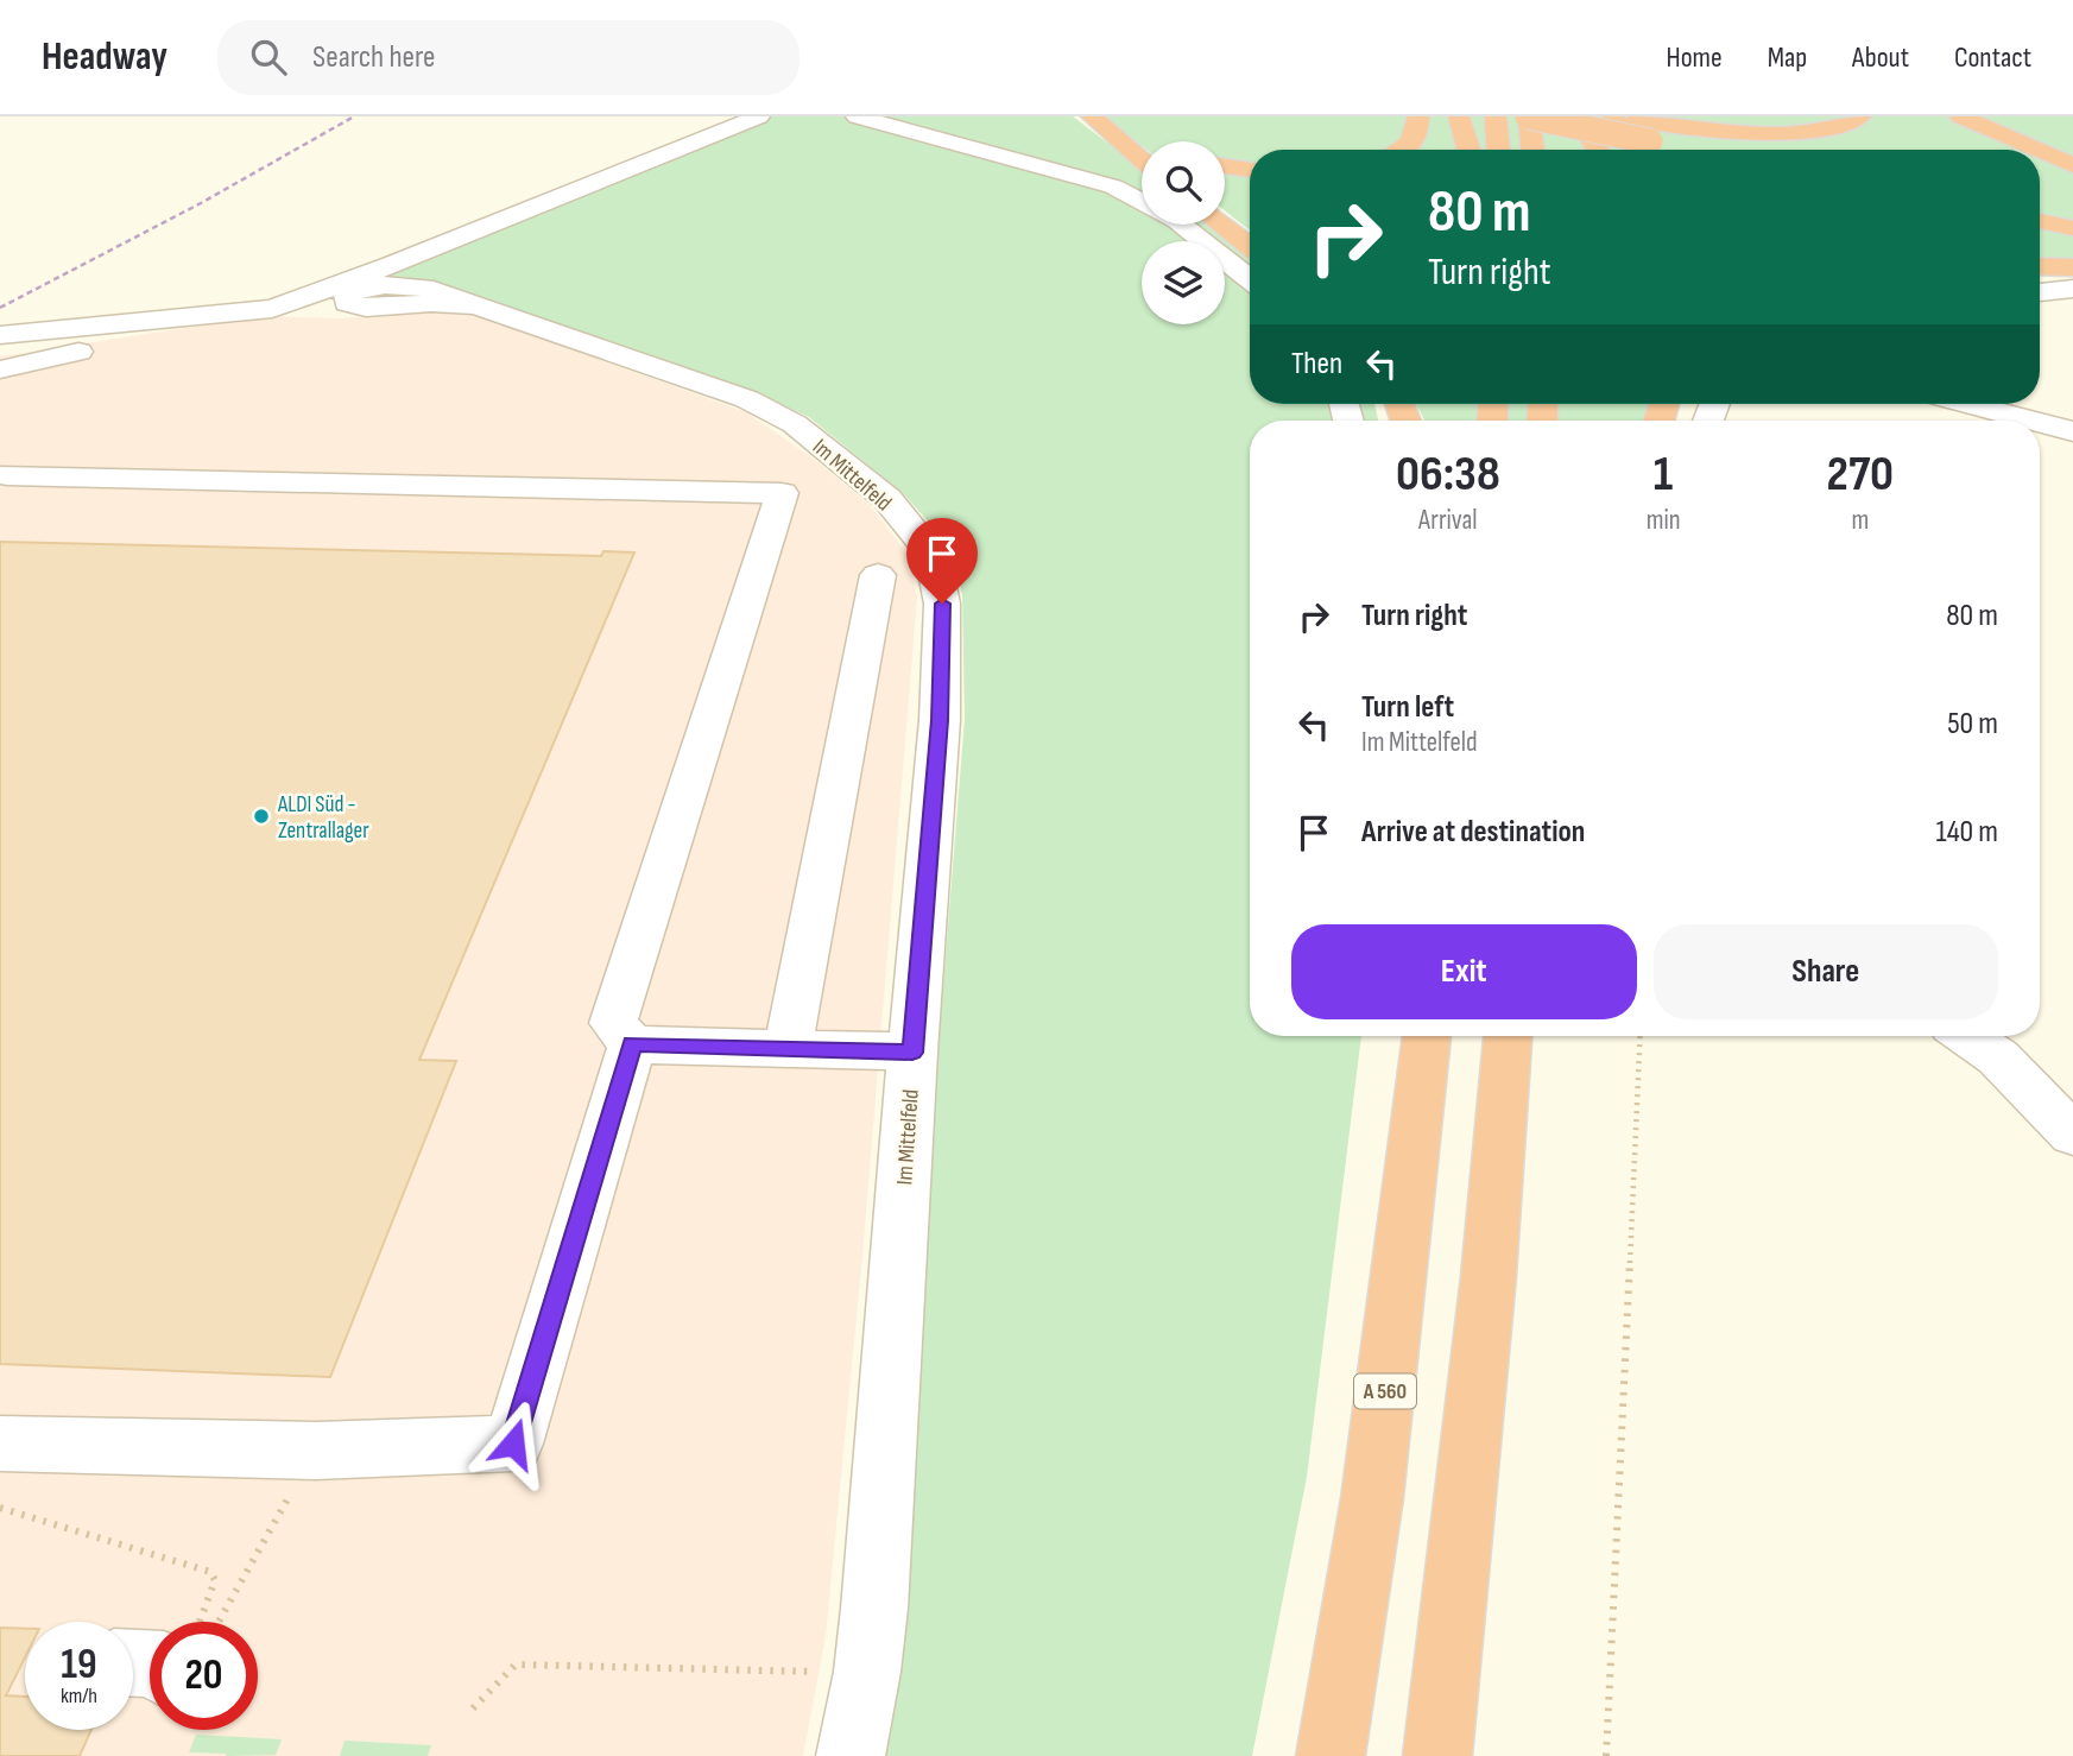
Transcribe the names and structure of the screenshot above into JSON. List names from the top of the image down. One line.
{"streets":{"highway":["A 560"],"street":["Im Mittelfeld"]},"places":["ALDI Süd - Zentrallager"],"page":{"header":"Headway","search":"Search here","nav":["Home","Map","About","Contact"],"turn":["80 m","Turn right"],"then":"Then","eta":["06:38","Arrival","1","min","270","m"],"list":[{"name":"Turn right","value":"80 m"},{"name":"Turn left","note":"Im Mittelfeld","value":"50 m"},{"name":"Arrive at destination","value":"140 m"}],"buttons":["Exit","Share"],"speed":"19 km/h","limit":"20"}}
